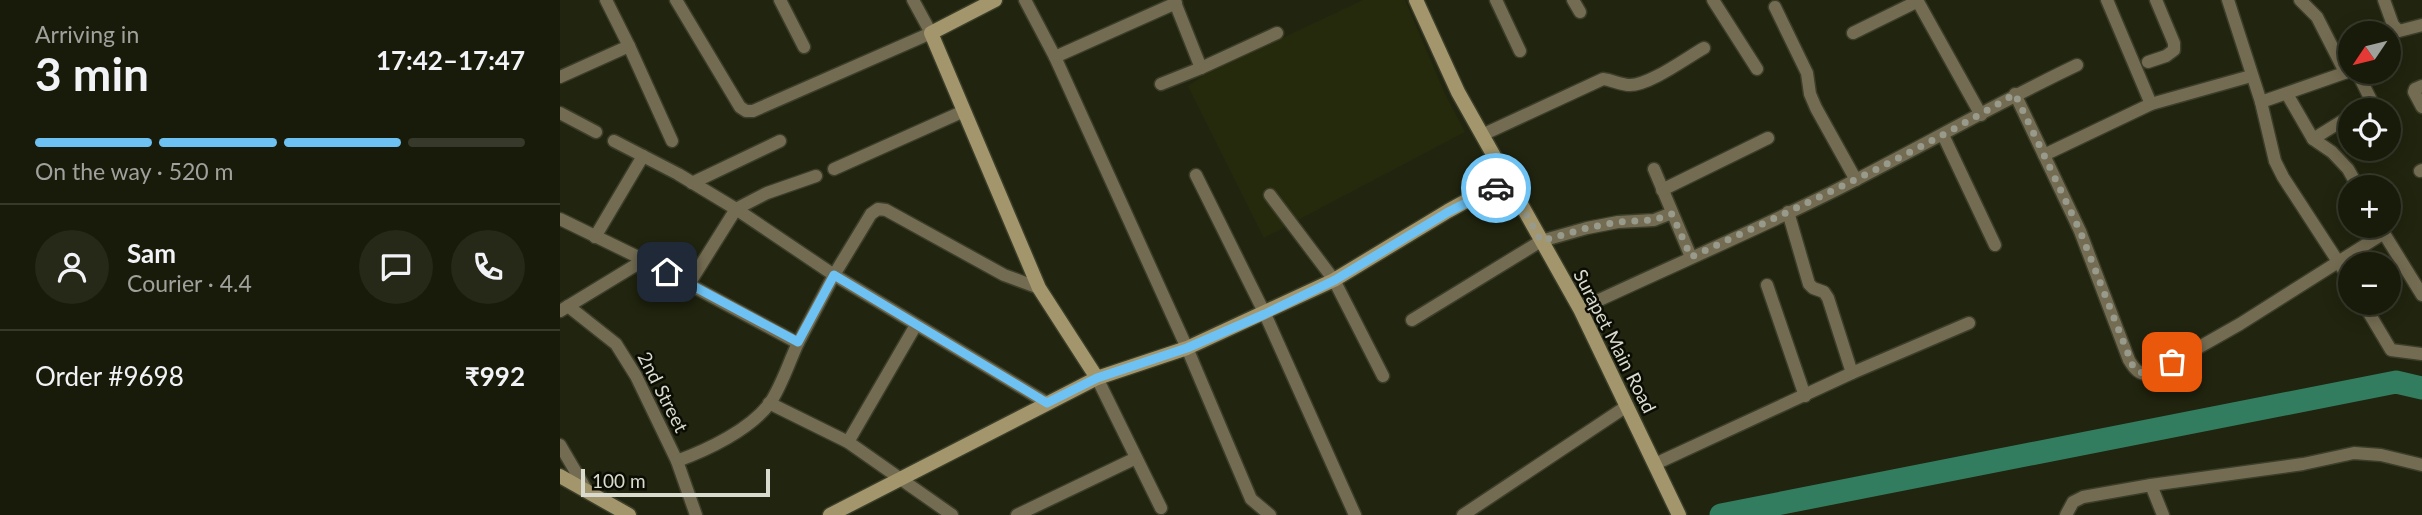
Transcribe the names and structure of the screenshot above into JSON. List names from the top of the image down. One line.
{"streets":{"street":["Surapet Main Road","2nd Street"]},"scale_bar":"100 m","north":"bottom left","page":{"heading":["3 min","Arriving in","17:42–17:47"],"panel":["Sam","Courier · 4.4","Order #9698","₹992"],"map_buttons":["+","−"],"bar":"On the way · 520 m","scale":"100 m"}}
